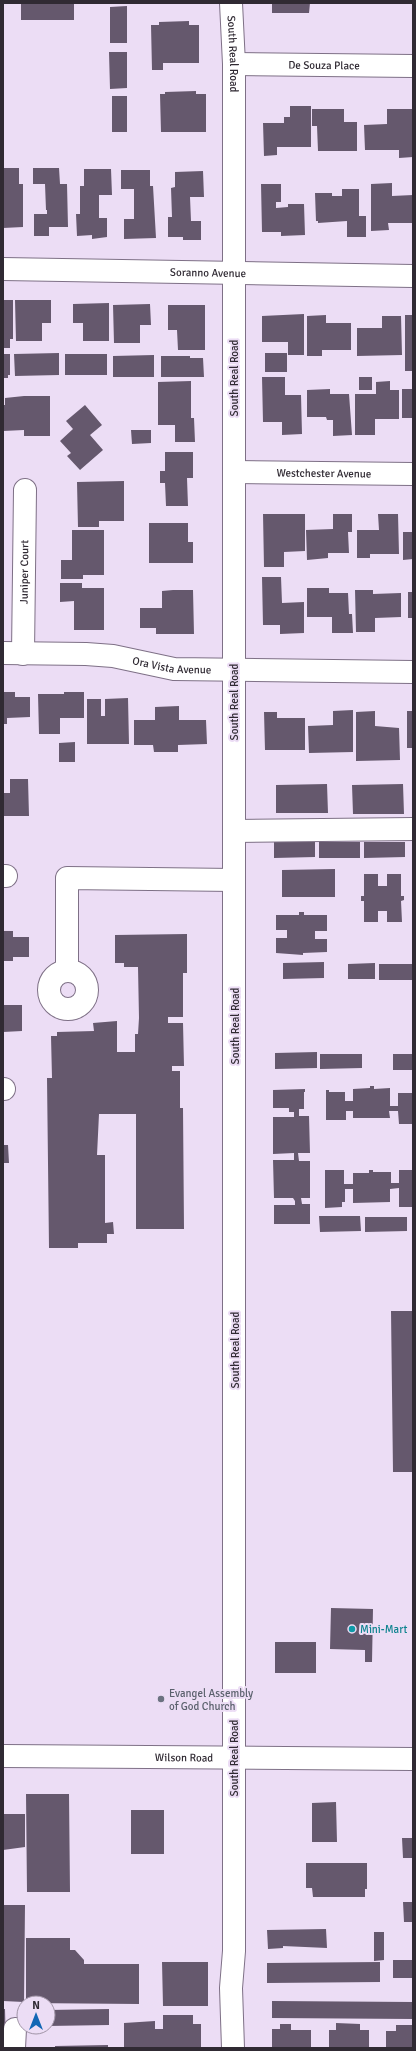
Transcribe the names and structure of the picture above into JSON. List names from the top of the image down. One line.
{"streets":{"street":["South Real Road","De Souza Place","Soranno Avenue","Westchester Avenue","Juniper Court","Ora Vista Avenue","Wilson Road"]},"crossings":[["South Real Road","De Souza Place"],["South Real Road","Soranno Avenue"],["South Real Road","Westchester Avenue"],["South Real Road","Ora Vista Avenue"],["South Real Road","Wilson Road"],["Juniper Court","Ora Vista Avenue"]],"places":["Mini-Mart","Evangel Assembly of God Church"],"north":"top"}
